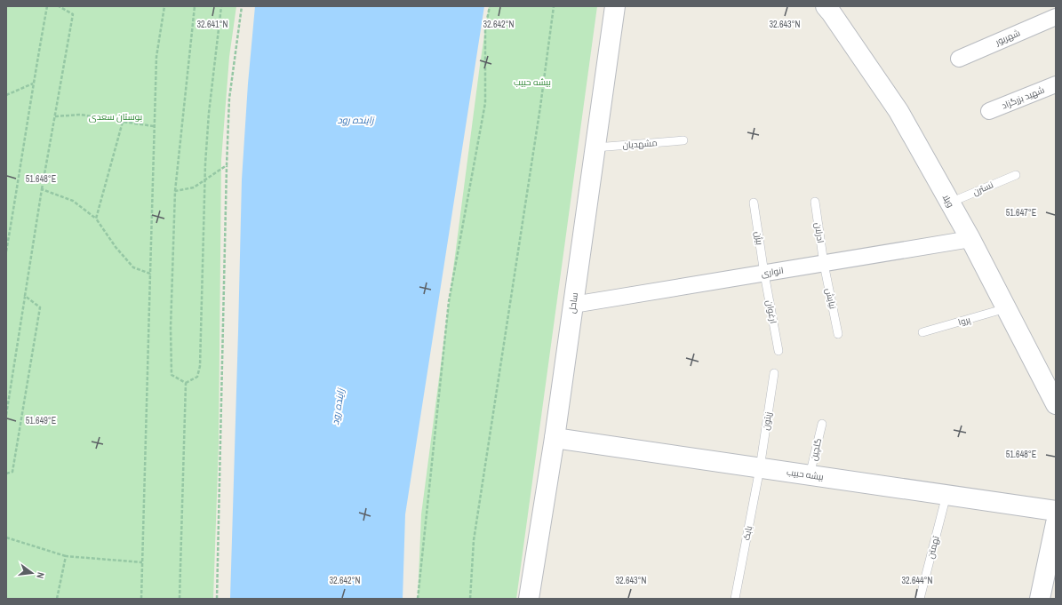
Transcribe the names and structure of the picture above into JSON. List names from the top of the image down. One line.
{"streets":{"street":["شهریور","شهید بزرگزاد","ویلا","انواری","ساحل","بیشه حبیب"],"lane":["مشهدیان","نسترن","ادرلان","بیژن","نیایش","ارغوان","پروا","زیتون","گلچین","بابک","تهمتن"]},"crossings":[["مشهدیان","ساحل"],["نسترن","ویلا"],["ویلا","انواری"],["ویلا","پروا"],["ادرلان","انواری"],["ادرلان","نیایش"],["بیژن","انواری"],["بیژن","ارغوان"],["انواری","نیایش"],["انواری","ساحل"],["انواری","ارغوان"],["ساحل","بیشه حبیب"],["زیتون","بیشه حبیب"],["زیتون","بابک"],["گلچین","بیشه حبیب"],["بیشه حبیب","بابک"],["بیشه حبیب","تهمتن"]],"water":["زاینده رود"],"parks":["بیشه حبیب","بوستان سعدی"],"north":"right","coordinates":["32.641°N","32.642°N","32.643°N","51.648°E","51.647°E","51.649°E","32.644°N"]}
